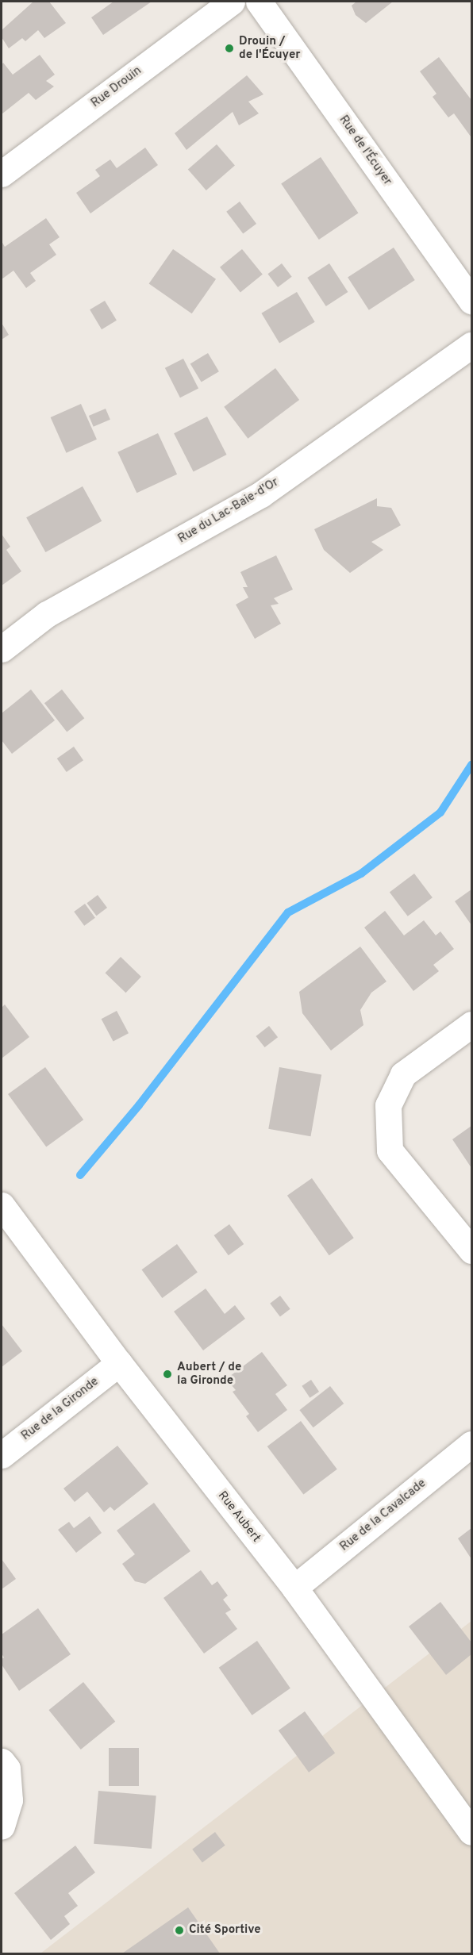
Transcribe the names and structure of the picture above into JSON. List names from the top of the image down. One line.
{"streets":{"street":["Rue Drouin","Rue de l'Écuyer","Rue du Lac-Baie-d'Or","Rue de la Gironde","Rue de la Cavalcade","Rue Aubert"]},"crossings":[["Rue de la Gironde","Rue Aubert"],["Rue de la Cavalcade","Rue Aubert"]],"places":["Drouin / de l'Écuyer","Aubert / de la Gironde","Cité Sportive"]}
